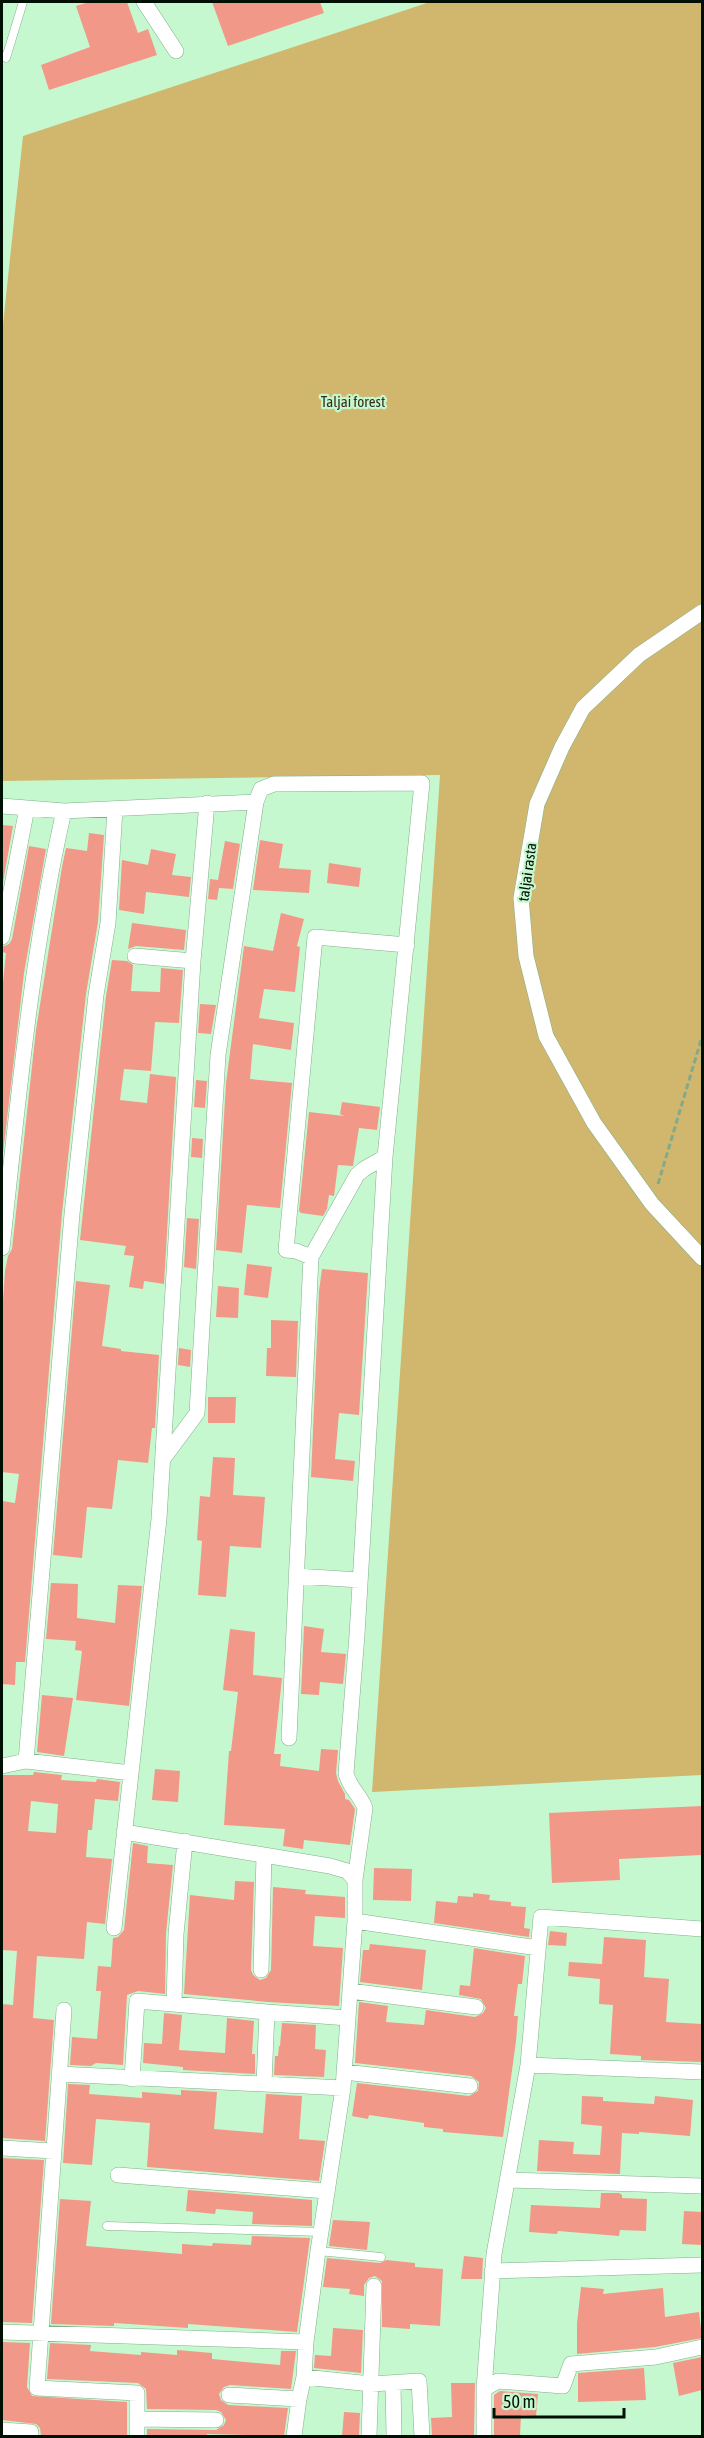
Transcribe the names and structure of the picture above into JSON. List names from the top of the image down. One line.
{"streets":{"street":["taljai rasta"]},"parks":["Taljai forest"],"scale_bar":"50 m"}
